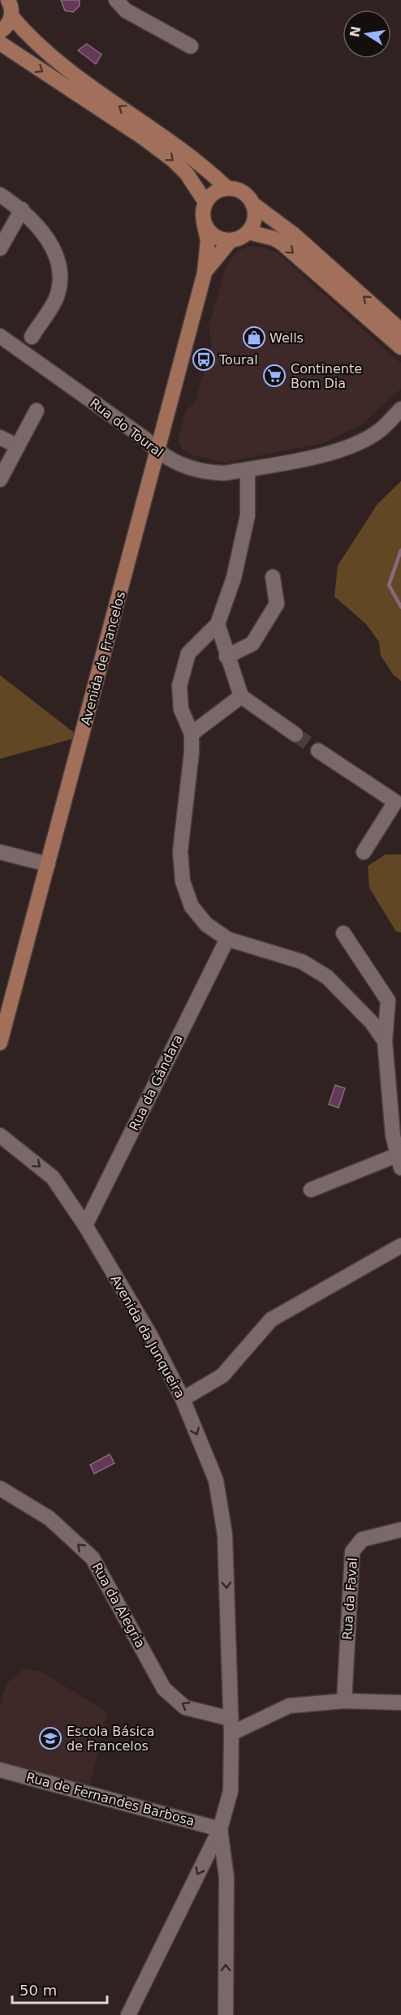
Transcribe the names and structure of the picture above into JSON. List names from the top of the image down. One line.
{"streets":{"main road":["Avenida de Francelos"],"street":["Rua do Toural","Rua da Gândara","Avenida da Junqueira","Rua da Faval","Rua da Alegria","Rua de Fernandes Barbosa"]},"crossings":[["Rua do Toural","Avenida de Francelos"],["Rua da Gândara","Avenida da Junqueira"],["Avenida da Junqueira","Rua da Alegria"],["Avenida da Junqueira","Rua de Fernandes Barbosa"]],"one_way":["Avenida da Junqueira","Rua da Alegria"],"places":{"shop":["Wells"],"bus stop":["Toural"],"supermarket":["Continente Bom Dia"],"school or university":["Escola Básica de Francelos"]},"scale_bar":"50 m","north":"left"}
